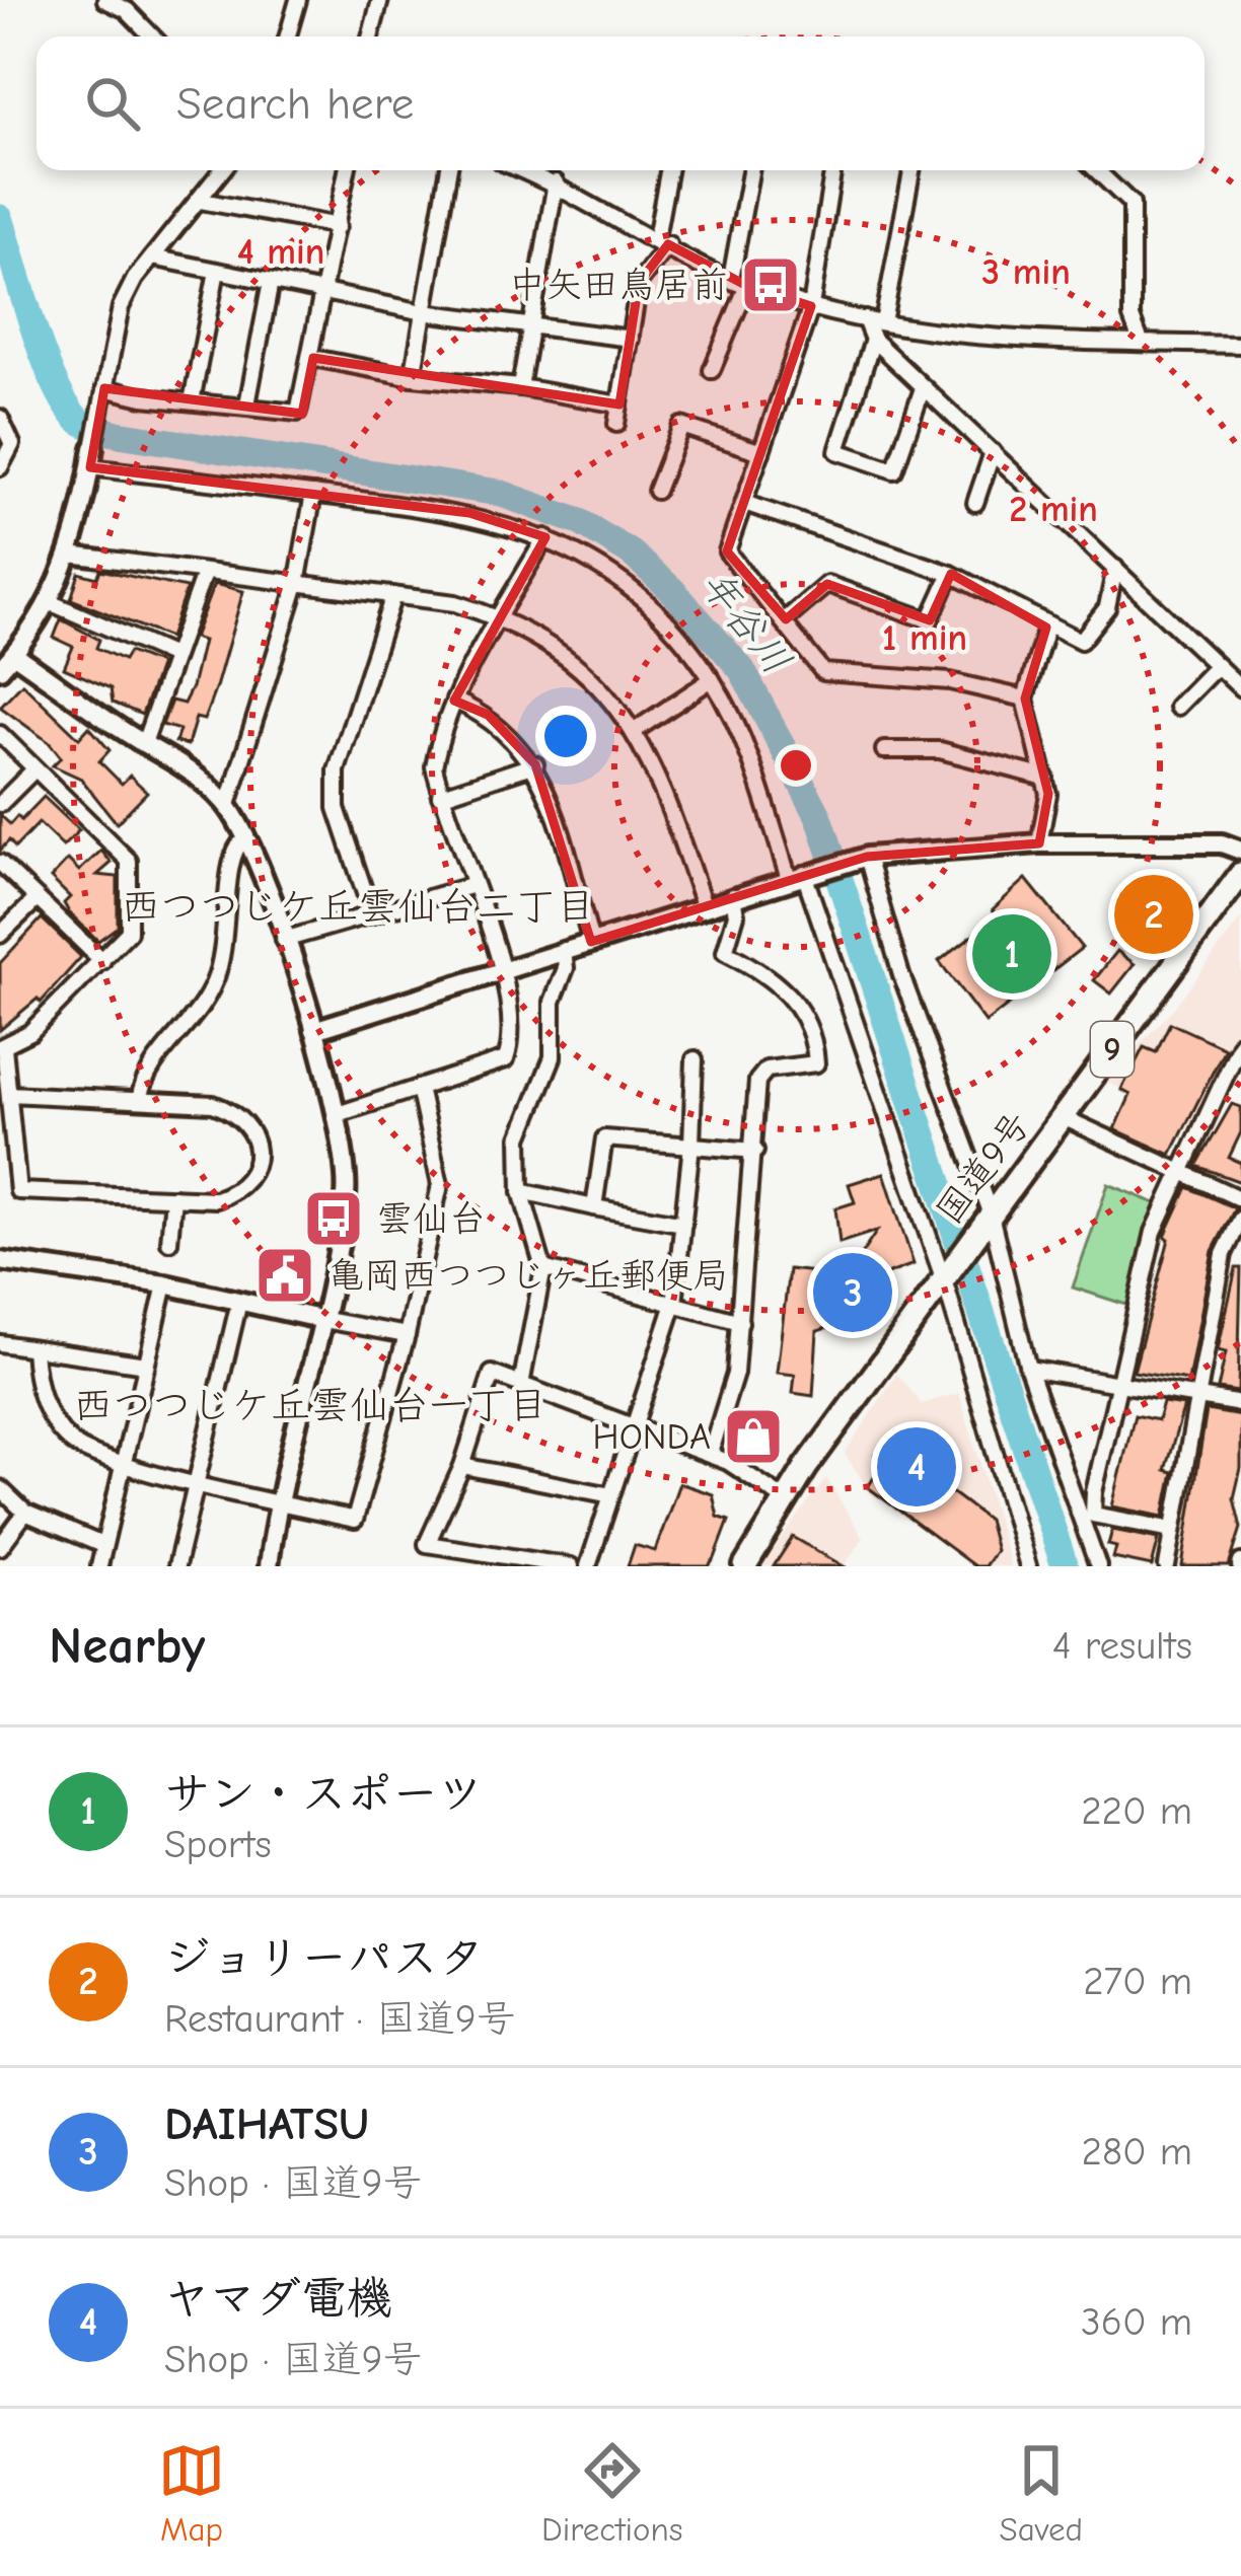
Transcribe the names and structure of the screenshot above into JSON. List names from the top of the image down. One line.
{"streets":{"highway":["9","国道9号"]},"districts":["西つつじケ丘雲仙台二丁目","西つつじケ丘雲仙台一丁目"],"water":["年谷川"],"places":{"bus stop":["中矢田鳥居前","雲仙台"],"public building":["亀岡西つつじヶ丘郵便局"],"shop":["HONDA"]},"page":{"search":"Search here","pins":["2","1","3","4"],"heading":["Nearby","4 results"],"list":[{"mark":"1","name":"サン・スポーツ","note":"Sports","value":"220 m"},{"mark":"2","name":"ジョリーパスタ","note":"Restaurant · 国道9号","value":"270 m"},{"mark":"3","name":"DAIHATSU","note":"Shop · 国道9号","value":"280 m"},{"mark":"4","name":"ヤマダ電機","note":"Shop · 国道9号","value":"360 m"}],"nav":["Map","Directions","Saved"]},"rings":["4 min","3 min","2 min","1 min"]}
